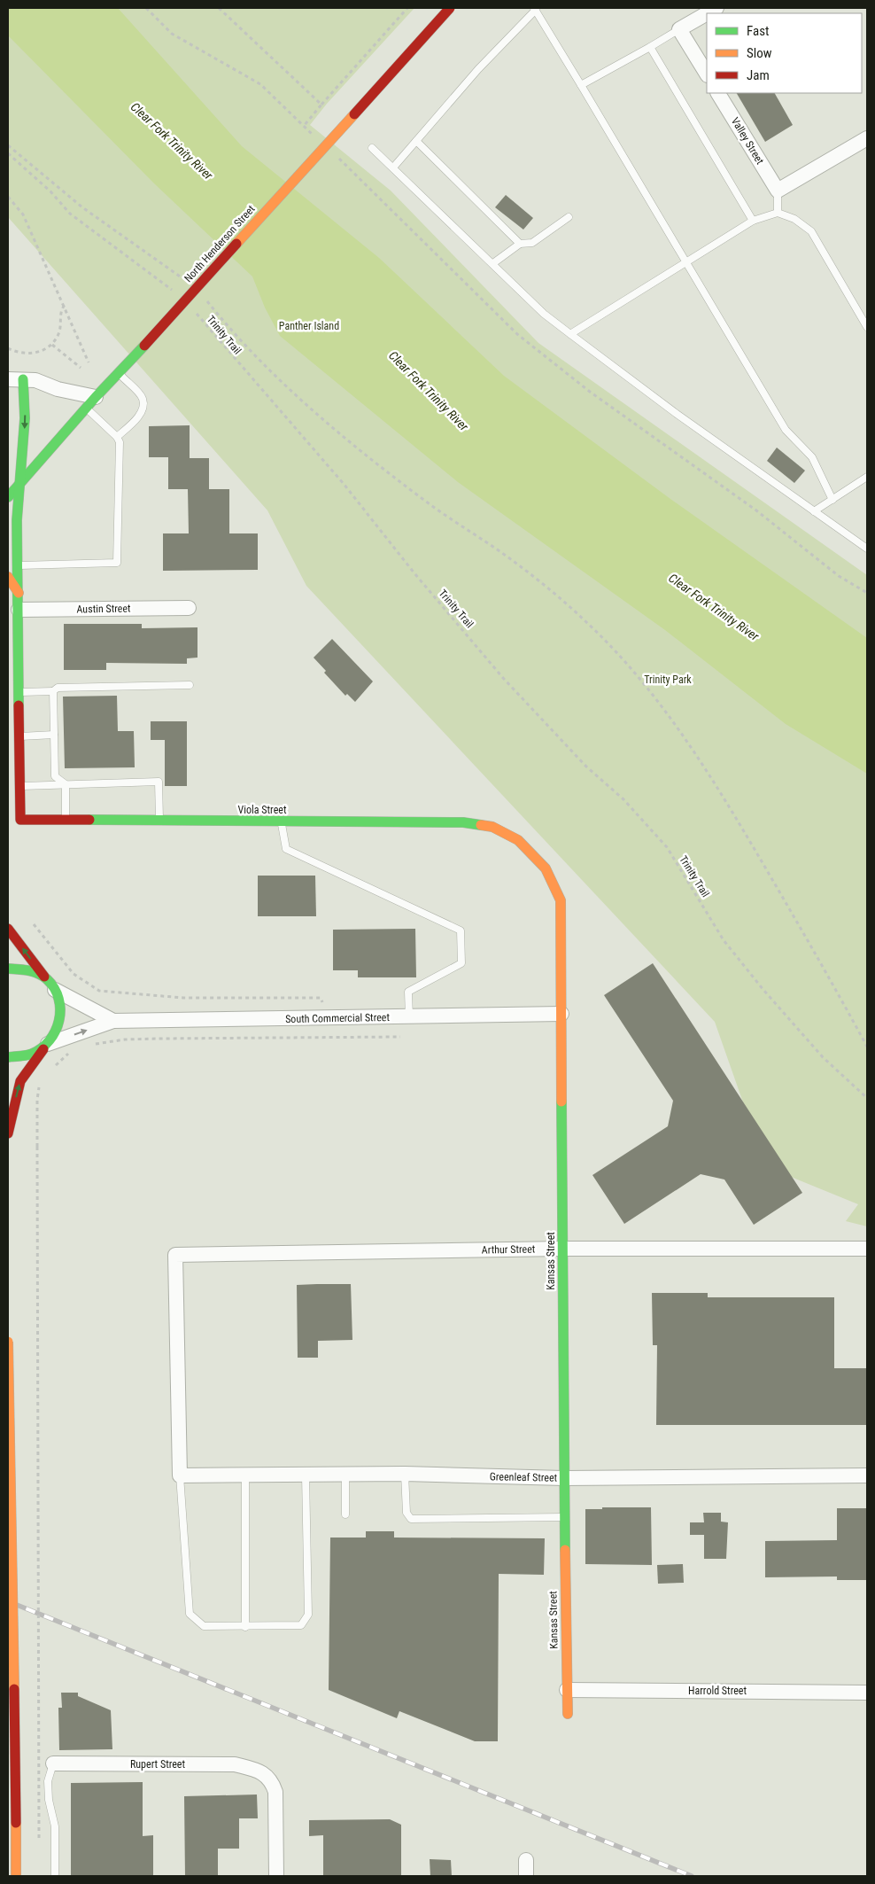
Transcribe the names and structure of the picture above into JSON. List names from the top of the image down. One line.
{"streets":{"street":["Valley Street","North Henderson Street","Austin Street","Viola Street","South Commercial Street","Arthur Street","Kansas Street","Greenleaf Street","Harrold Street","Rupert Street"],"path":["Trinity Trail"]},"crossings":[["Viola Street","Kansas Street"],["South Commercial Street","Kansas Street"],["Arthur Street","Kansas Street"],["Arthur Street","Greenleaf Street"],["Kansas Street","Greenleaf Street"],["Kansas Street","Harrold Street"]],"water":["Clear Fork Trinity River"],"parks":["Panther Island","Trinity Park"],"legend":["Fast","Slow","Jam"]}
